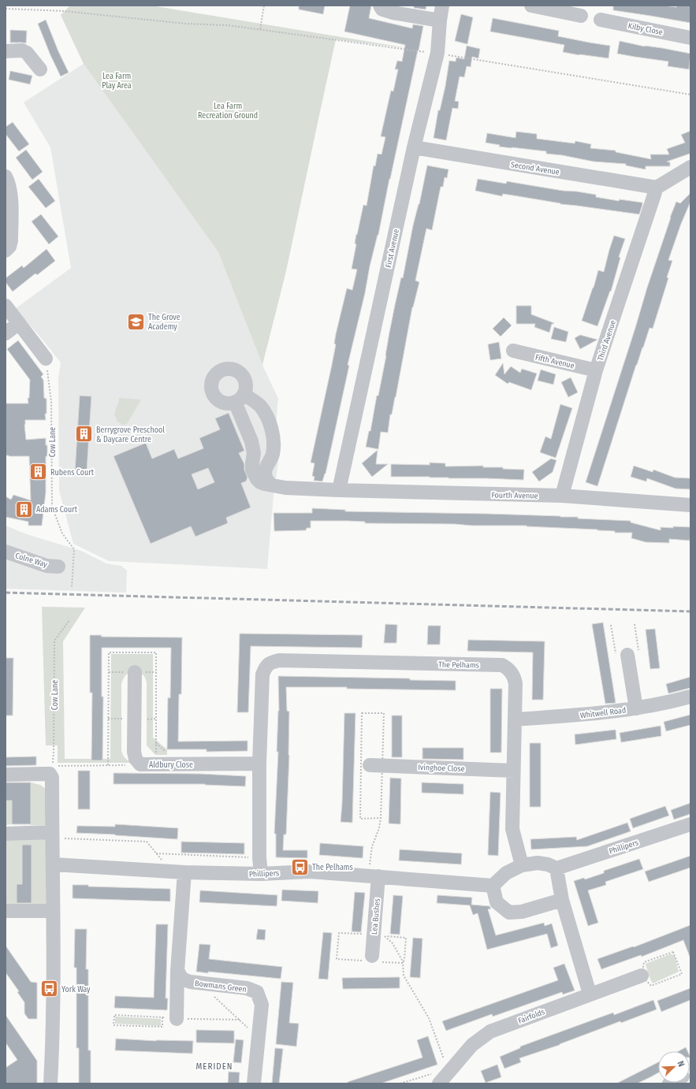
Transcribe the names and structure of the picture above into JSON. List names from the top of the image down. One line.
{"streets":{"street":["Kilby Close","Second Avenue","First Avenue","Third Avenue","Fifth Avenue","Fourth Avenue","Colne Way","The Pelhams","Whitwell Road","Aldbury Close","Ivinghoe Close","Phillipers","Lea Bushes","Bowmans Green","Fairfolds"],"path":["Cow Lane"]},"crossings":[["Second Avenue","First Avenue"],["Second Avenue","Third Avenue"],["First Avenue","Fourth Avenue"],["Third Avenue","Fifth Avenue"],["Third Avenue","Fourth Avenue"],["The Pelhams","Whitwell Road"],["The Pelhams","Aldbury Close"],["The Pelhams","Ivinghoe Close"],["The Pelhams","Phillipers"],["Phillipers","Lea Bushes"]],"districts":["MERIDEN"],"parks":["Lea Farm Play Area","Lea Farm Recreation Ground"],"places":{"school or university":["The Grove Academy"],"building":["Berrygrove Preschool & Daycare Centre","Rubens Court","Adams Court"],"bus stop":["The Pelhams","York Way"]},"north":"top right"}
